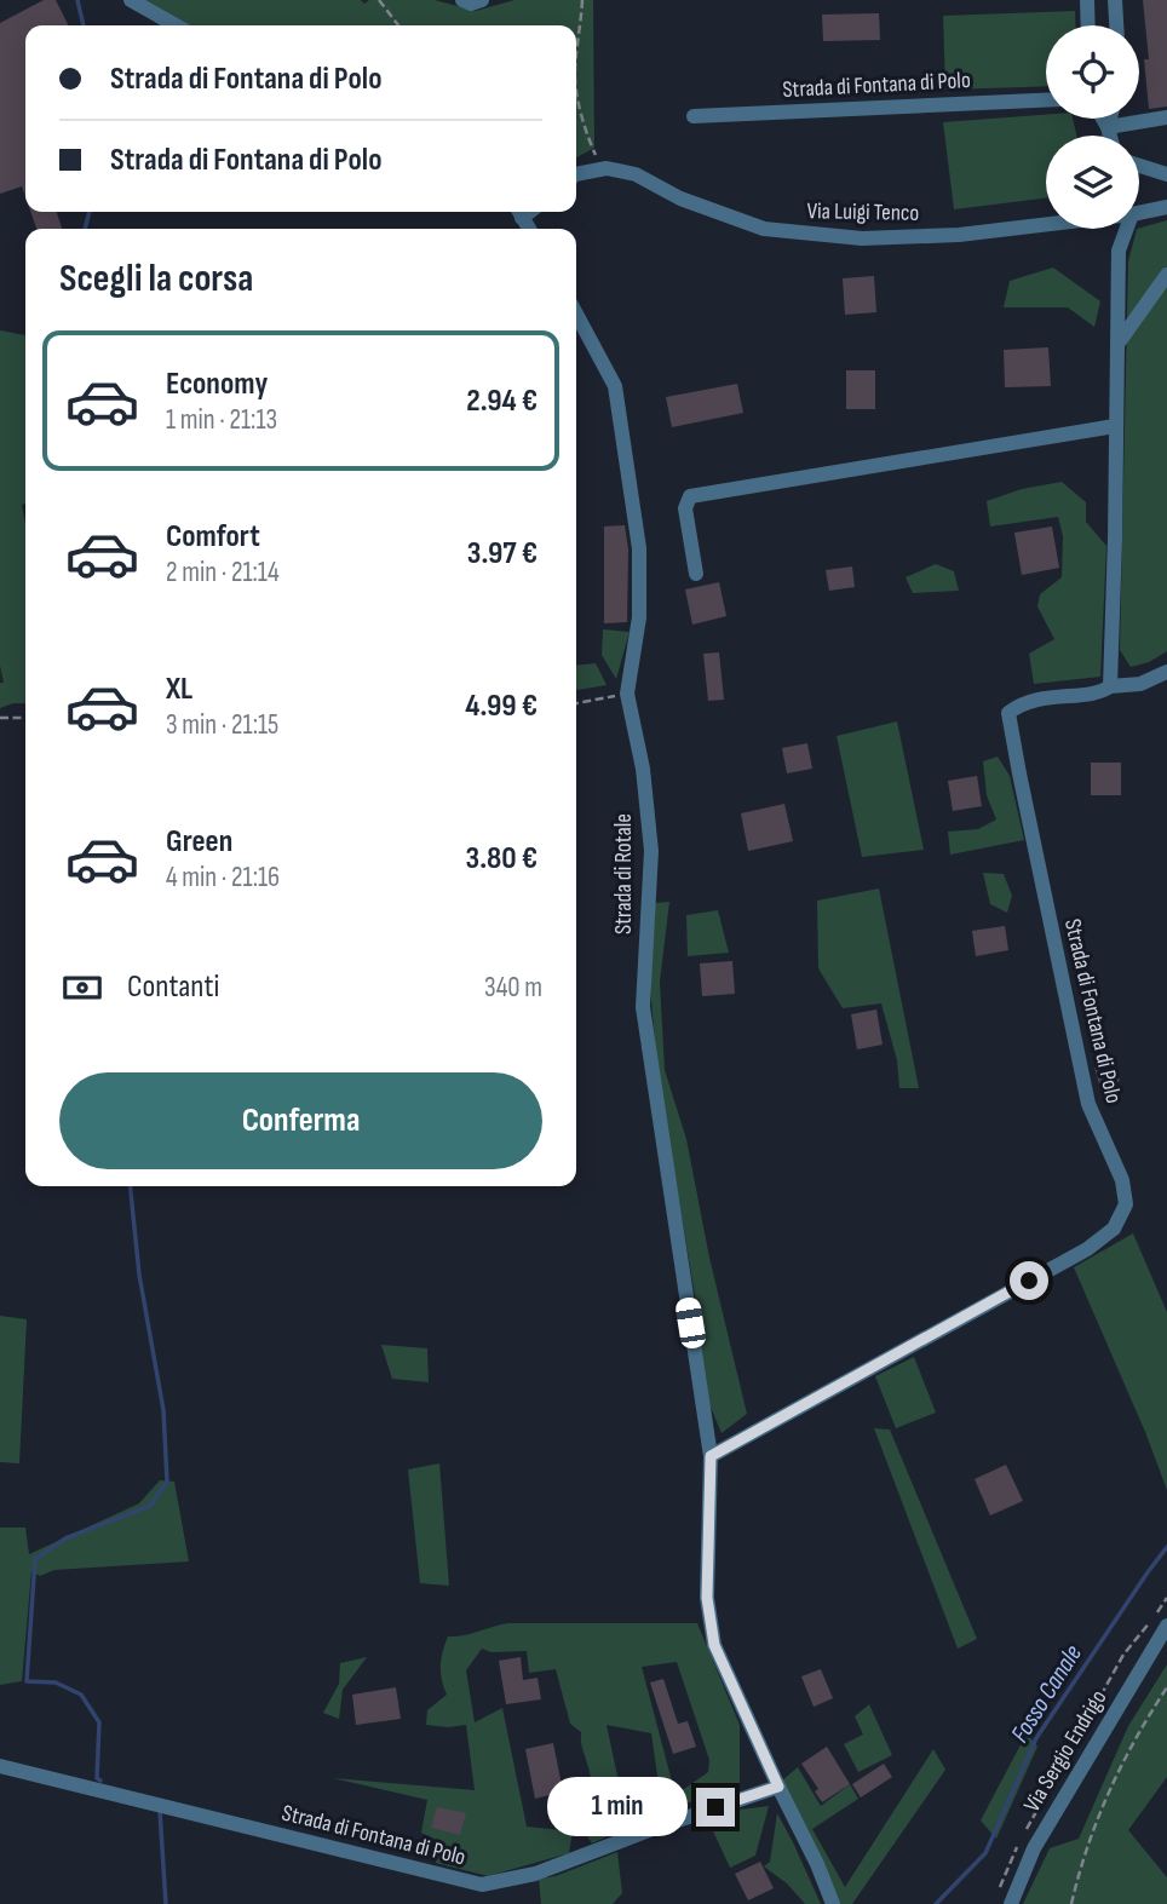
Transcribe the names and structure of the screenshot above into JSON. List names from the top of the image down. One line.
{"streets":{"street":["Strada di Fontana di Polo","Via Luigi Tenco","Strada di Rotale","Via Sergio Endrigo"]},"crossings":[["Strada di Fontana di Polo","Strada di Rotale"]],"water":["Fosso Canale"],"page":{"banner":["Strada di Fontana di Polo","Strada di Fontana di Polo"],"heading":"Scegli la corsa","list":[{"name":"Economy","note":"1 min · 21:13","value":"2.94 €"},{"name":"Comfort","note":"2 min · 21:14","value":"3.97 €"},{"name":"XL","note":"3 min · 21:15","value":"4.99 €"},{"name":"Green","note":"4 min · 21:16","value":"3.80 €"}],"pay":["Contanti","340 m"],"buttons":"Conferma","bubble":"1 min"}}
